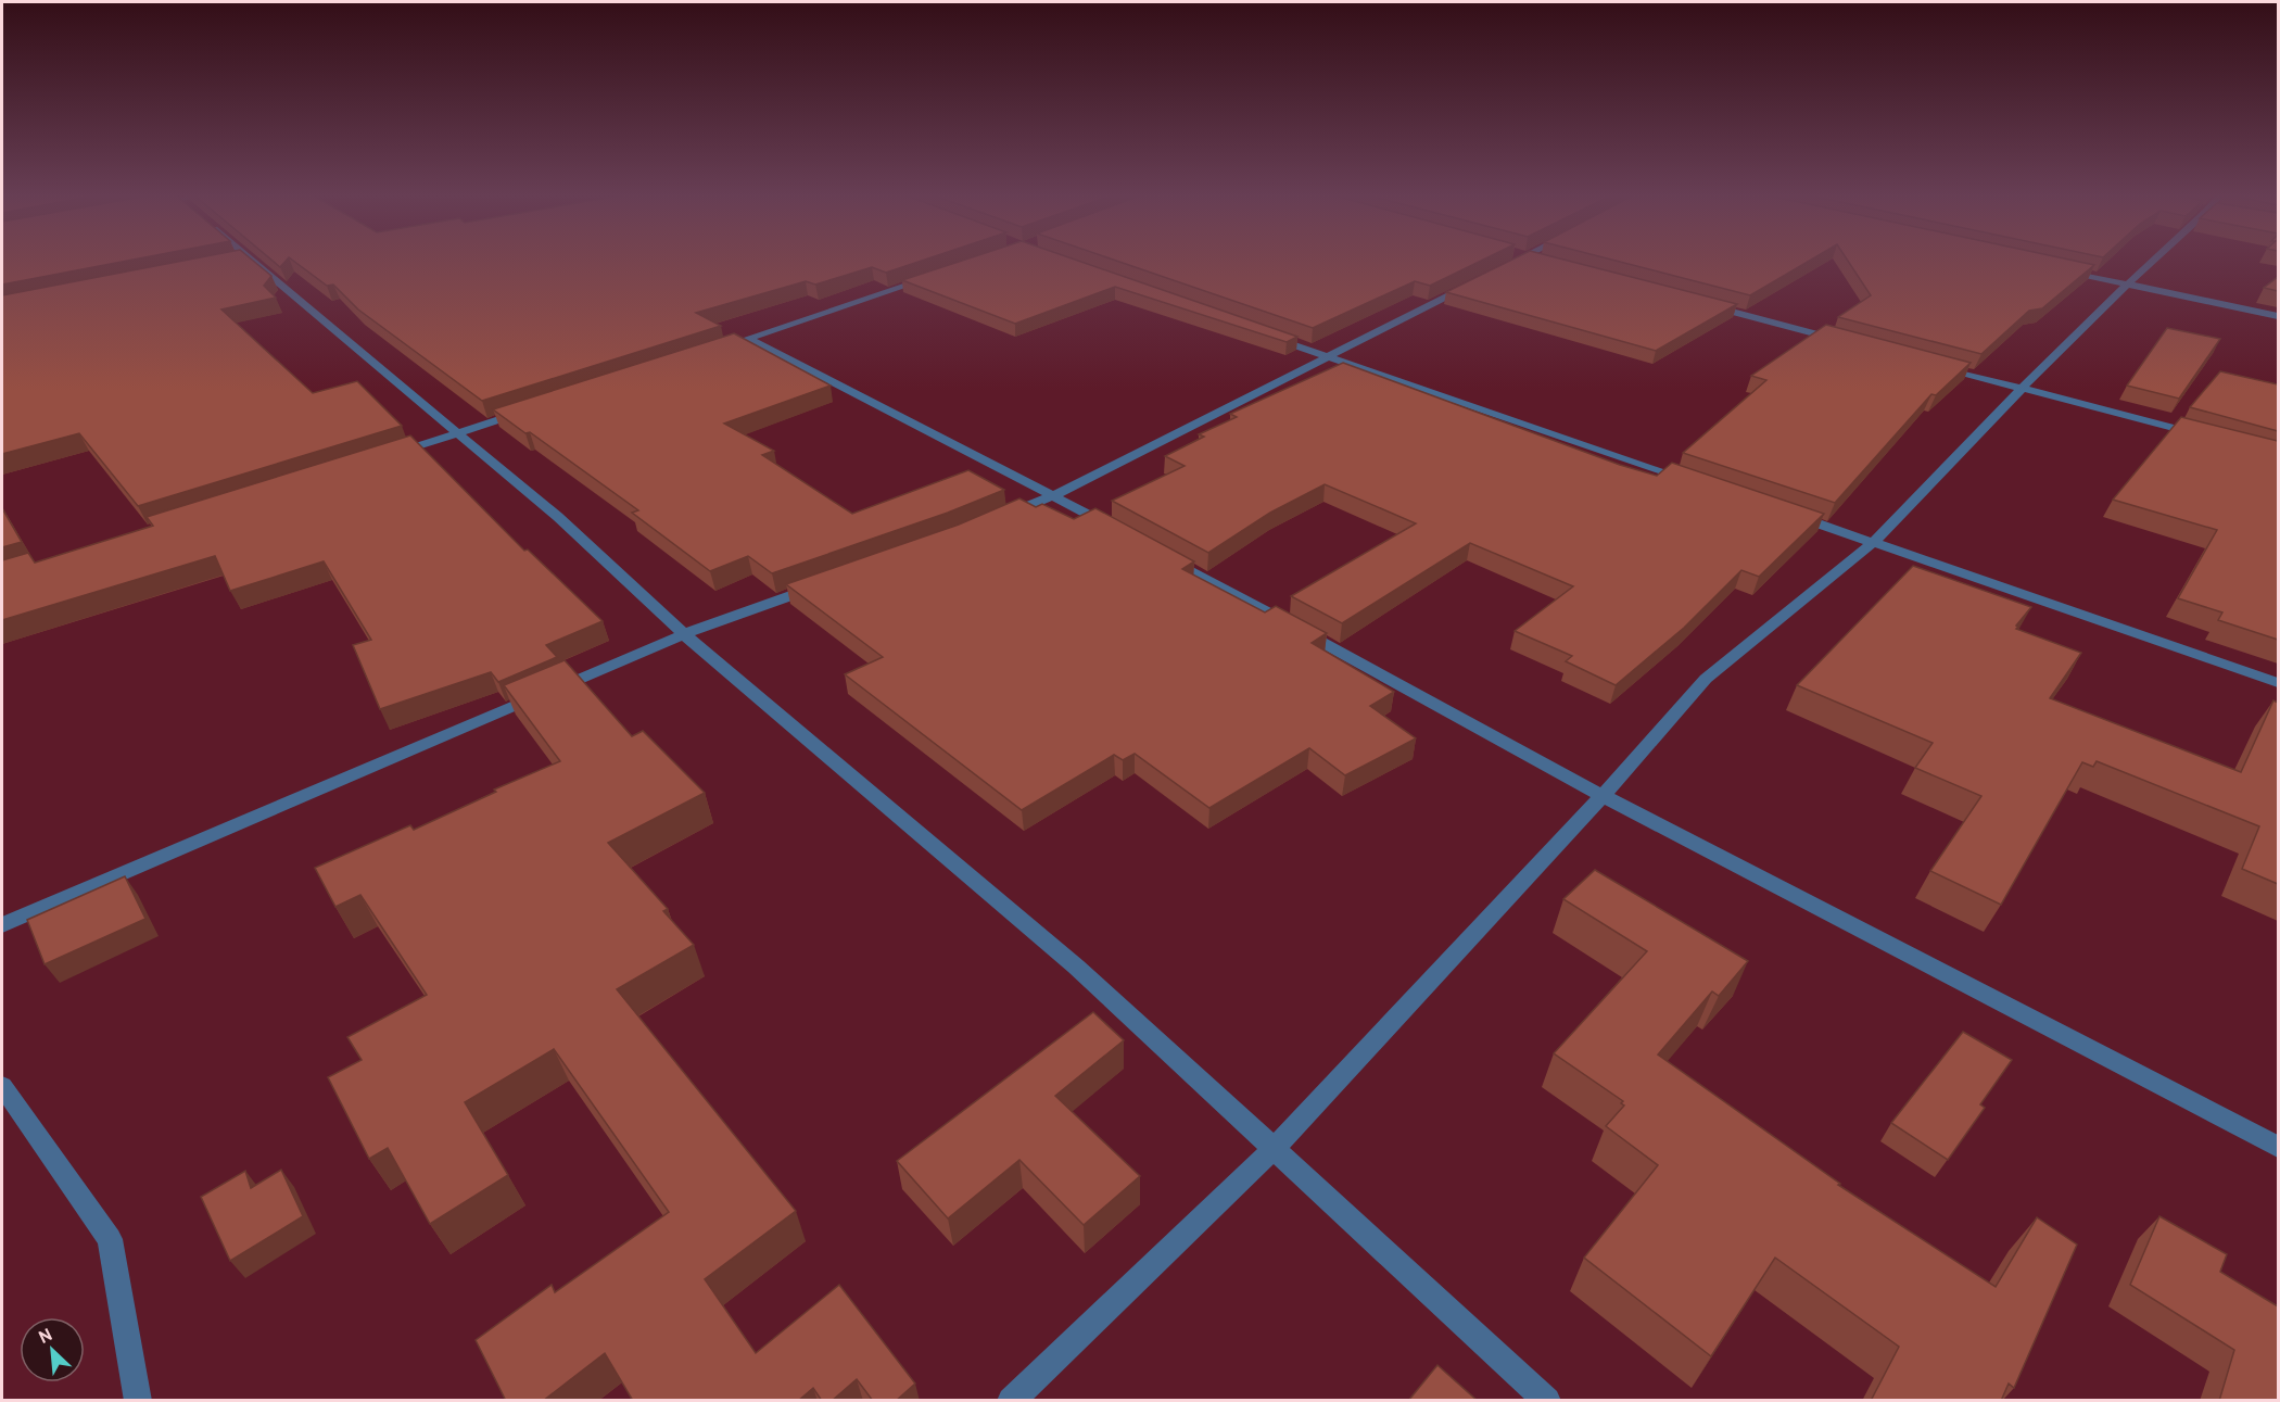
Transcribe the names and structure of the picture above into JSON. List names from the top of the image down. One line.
{"north":"top left"}
